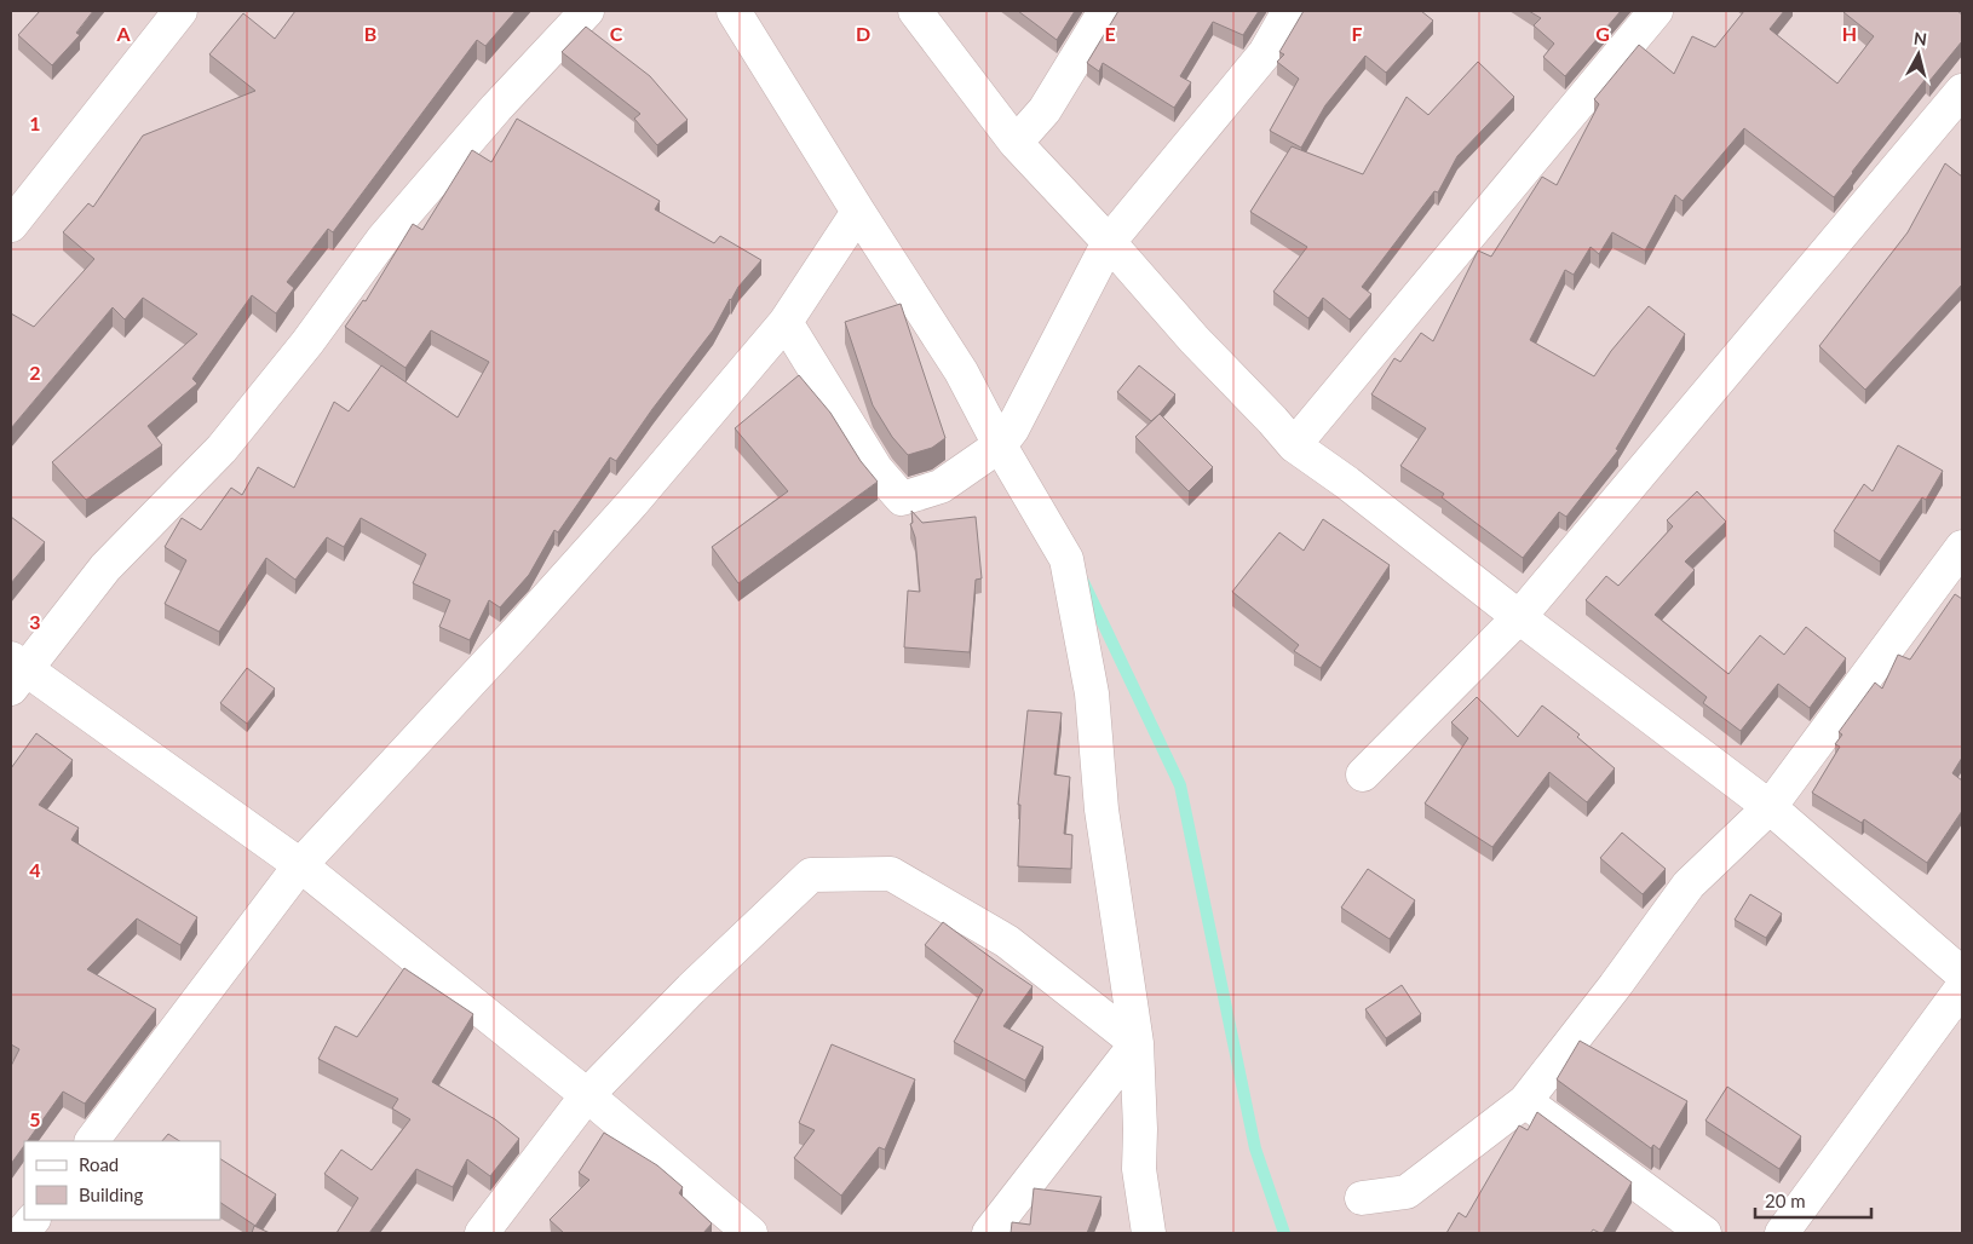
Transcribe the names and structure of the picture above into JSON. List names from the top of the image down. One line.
{"legend":["Road","Building"],"scale_bar":"20 m","north":"top","grid":{"columns":["A","B","C","D","E","F","G","H"],"rows":["1","2","3","4","5"]}}
